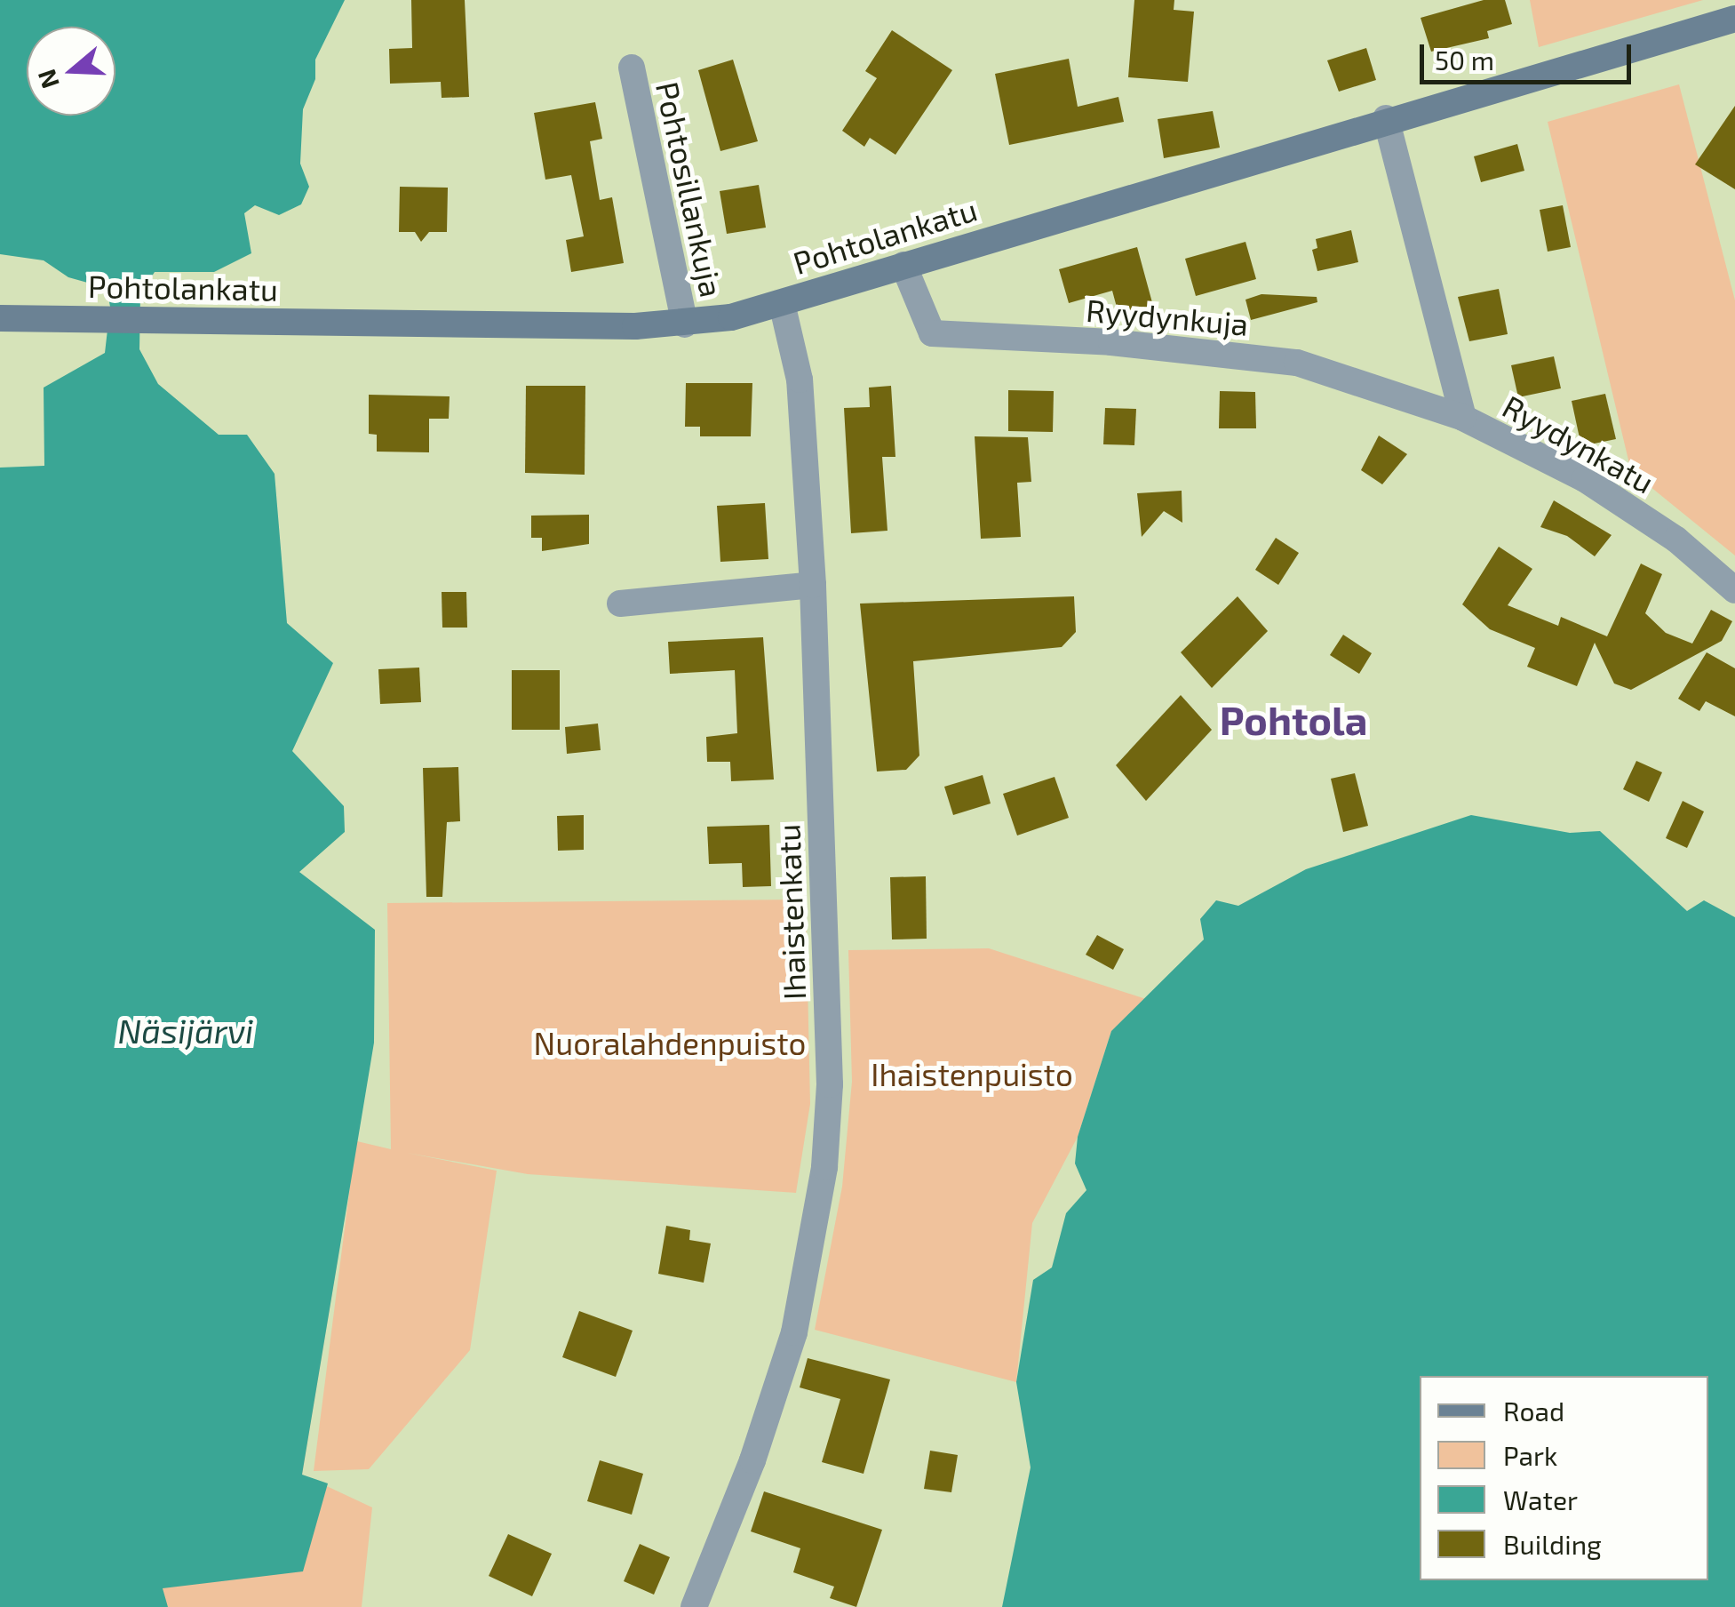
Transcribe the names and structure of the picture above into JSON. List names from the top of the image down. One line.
{"streets":{"main road":["Pohtolankatu"],"street":["Pohtosillankuja","Ryydynkuja","Ryydynkatu","Ihaistenkatu"]},"crossings":[["Pohtosillankuja","Pohtolankatu"],["Pohtolankatu","Ryydynkuja"],["Pohtolankatu","Ryydynkatu"],["Pohtolankatu","Ihaistenkatu"],["Ryydynkuja","Ryydynkatu"]],"districts":["Pohtola"],"water":["Näsijärvi"],"parks":["Nuoralahdenpuisto","Ihaistenpuisto"],"legend":["Road","Park","Water","Building"],"scale_bar":"50 m","north":"left"}
